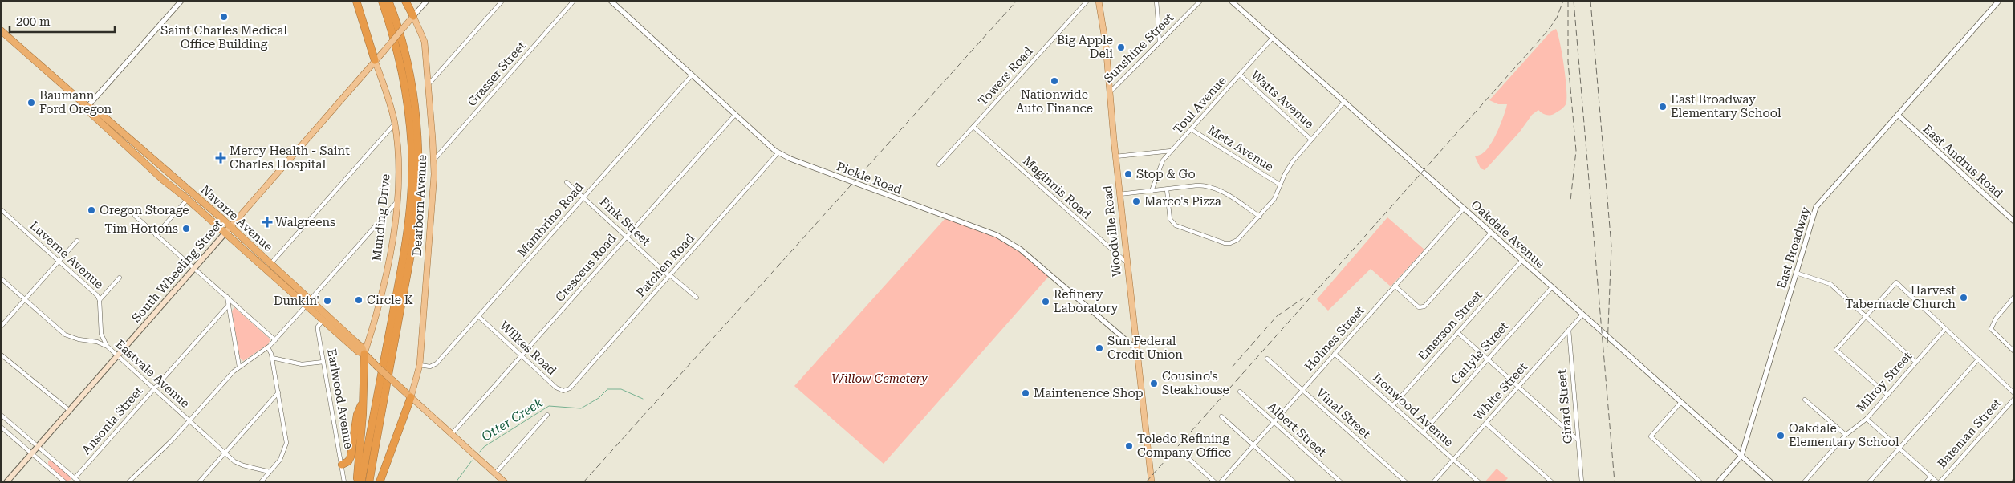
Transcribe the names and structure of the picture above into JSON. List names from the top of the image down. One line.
{"streets":{"highway":["Navarre Avenue"],"main road":["Dearborn Avenue","Munding Drive","Woodville Road","South Wheeling Street"],"street":["Sunshine Street","Grasser Street","Towers Road","Watts Avenue","Toul Avenue","Metz Avenue","East Andrus Road","Pickle Road","Maginnis Road","Mambrino Road","Fink Street","Oakdale Avenue","East Broadway","Luverne Avenue","Patchen Road","Cresceus Road","Emerson Street","Holmes Street","Wilkes Road","Carlyle Street","Eastvale Avenue","Milroy Street","White Street","Earlwood Avenue","Girard Street","Ironwood Avenue","Vinal Street","Ansonia Street","Albert Street","Bateman Street"]},"crossings":[["Sunshine Street","Woodville Road"],["Grasser Street","Dearborn Avenue"],["Towers Road","Maginnis Road"],["Watts Avenue","Toul Avenue"],["Toul Avenue","Metz Avenue"],["Toul Avenue","Oakdale Avenue"],["East Andrus Road","East Broadway"],["Pickle Road","Mambrino Road"],["Pickle Road","Woodville Road"],["Pickle Road","Patchen Road"],["Pickle Road","Cresceus Road"],["Maginnis Road","Woodville Road"],["Dearborn Avenue","Navarre Avenue"],["Dearborn Avenue","Mambrino Road"],["Dearborn Avenue","South Wheeling Street"],["Munding Drive","Navarre Avenue"],["Munding Drive","South Wheeling Street"],["Navarre Avenue","Cresceus Road"],["Navarre Avenue","South Wheeling Street"],["Navarre Avenue","Earlwood Avenue"],["Mambrino Road","Fink Street"],["Mambrino Road","Wilkes Road"],["Fink Street","Patchen Road"],["Fink Street","Cresceus Road"],["Oakdale Avenue","East Broadway"],["Oakdale Avenue","Emerson Street"],["Oakdale Avenue","Holmes Street"],["Oakdale Avenue","Carlyle Street"],["Oakdale Avenue","White Street"],["Luverne Avenue","Eastvale Avenue"],["Patchen Road","Wilkes Road"],["Cresceus Road","Wilkes Road"],["South Wheeling Street","Eastvale Avenue"],["Emerson Street","Ironwood Avenue"],["Holmes Street","Ironwood Avenue"],["Holmes Street","Vinal Street"],["Holmes Street","Albert Street"],["Carlyle Street","Ironwood Avenue"],["Eastvale Avenue","Ansonia Street"],["White Street","Girard Street"],["White Street","Ironwood Avenue"]],"water":["Otter Creek"],"parks":["Willow Cemetery"],"places":{"other":["Saint Charles Medical Office Building","Big Apple Deli","Nationwide Auto Finance","Baumann Ford Oregon","East Broadway Elementary School","Stop & Go","Marco's Pizza","Oregon Storage","Tim Hortons","Harvest Tabernacle Church","Circle K","Dunkin'","Refinery Laboratory","Sun Federal Credit Union","Cousino's Steakhouse","Maintenence Shop","Oakdale Elementary School","Toledo Refining Company Office"],"health":["Mercy Health - Saint Charles Hospital","Walgreens"]},"scale_bar":"200 m"}
